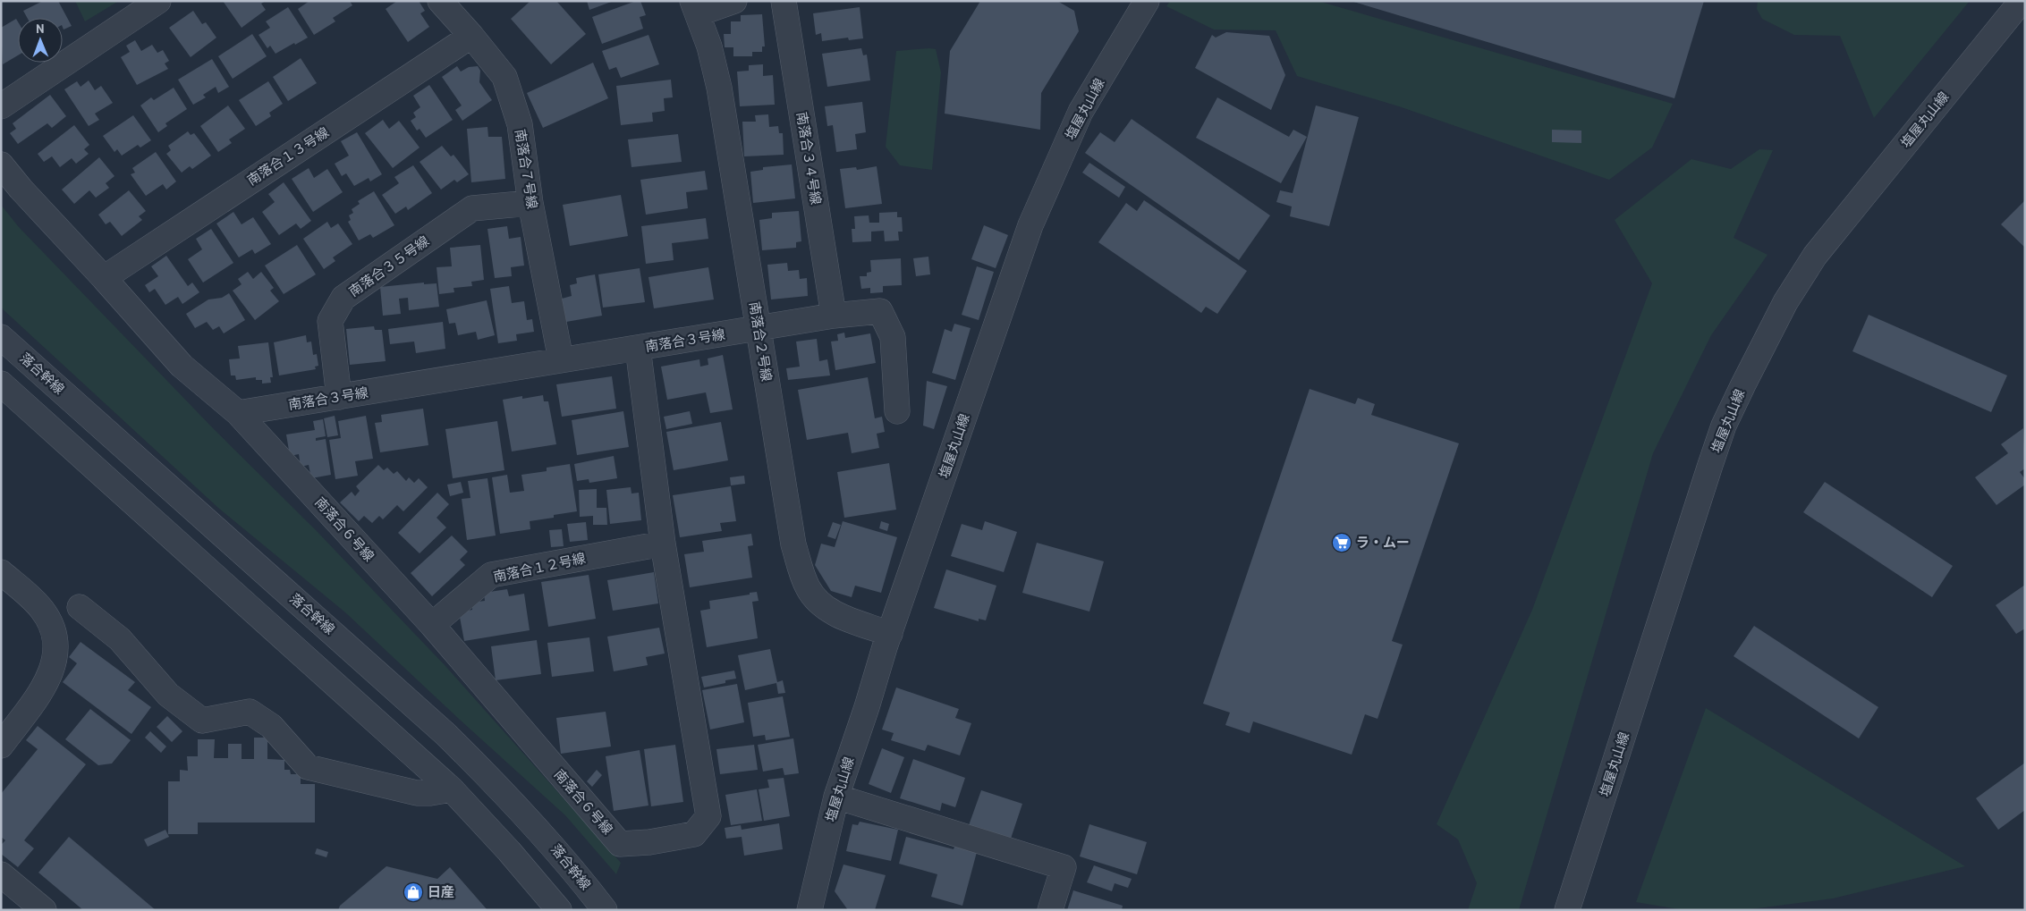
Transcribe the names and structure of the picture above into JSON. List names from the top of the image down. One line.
{"streets":{"street":["塩屋丸山線","南落合１３号線","南落合３４号線","南落合７号線","南落合３５号線","南落合３号線","南落合２号線","落合幹線","南落合６号線","南落合１２号線"]},"crossings":[["塩屋丸山線","南落合２号線"],["南落合１３号線","南落合７号線"],["南落合３４号線","南落合３号線"],["南落合７号線","南落合３５号線"],["南落合７号線","南落合３号線"],["南落合３５号線","南落合３号線"],["南落合３号線","南落合２号線"],["南落合３号線","南落合６号線"],["南落合６号線","南落合１２号線"]],"places":{"supermarket":["ラ・ムー"],"shop":["日産"]},"north":"top"}
